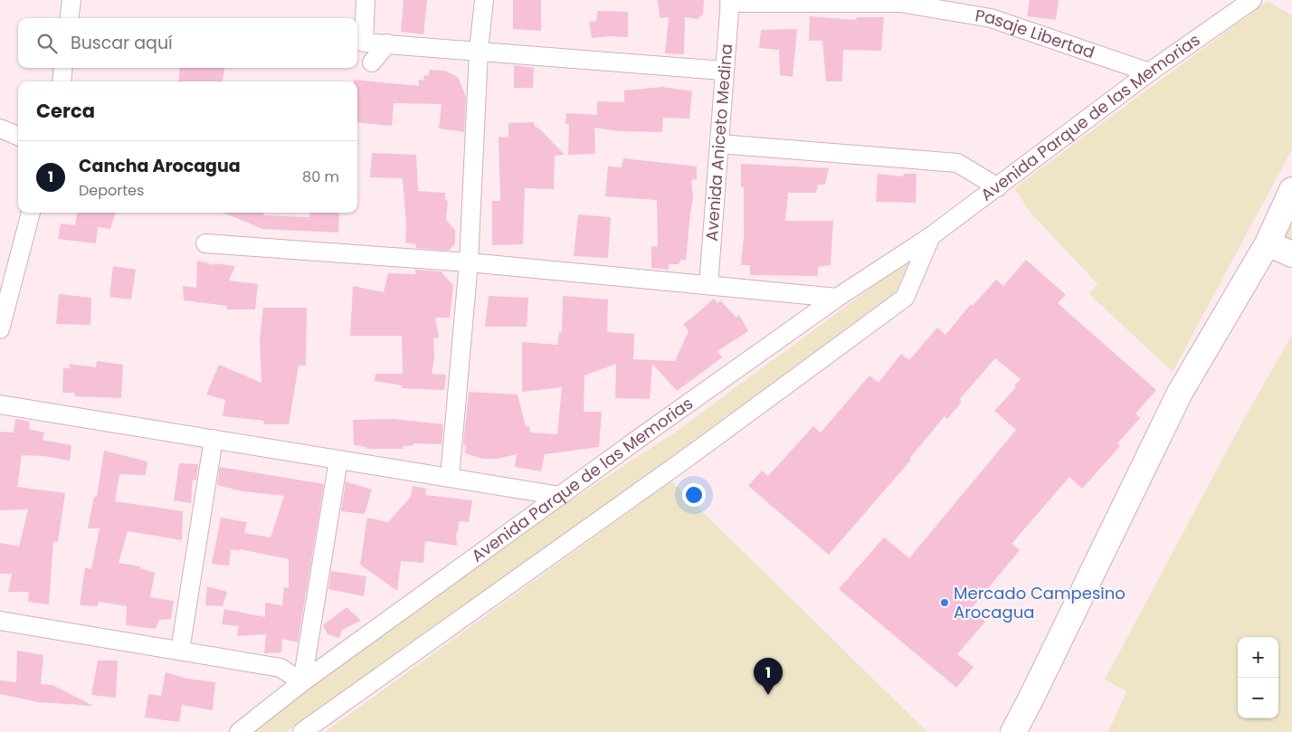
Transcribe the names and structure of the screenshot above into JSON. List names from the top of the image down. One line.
{"streets":{"street":["Pasaje Libertad","Avenida Parque de las Memorias","Avenida Aniceto Medina"]},"crossings":[["Pasaje Libertad","Avenida Parque de las Memorias"],["Pasaje Libertad","Avenida Aniceto Medina"]],"places":["Mercado Campesino Arocagua"],"page":{"search":"Buscar aquí","heading":"Cerca","list":[{"mark":"1","name":"Cancha Arocagua","note":"Deportes","value":"80 m"}],"map_buttons":["+","−"],"pins":"1"}}
